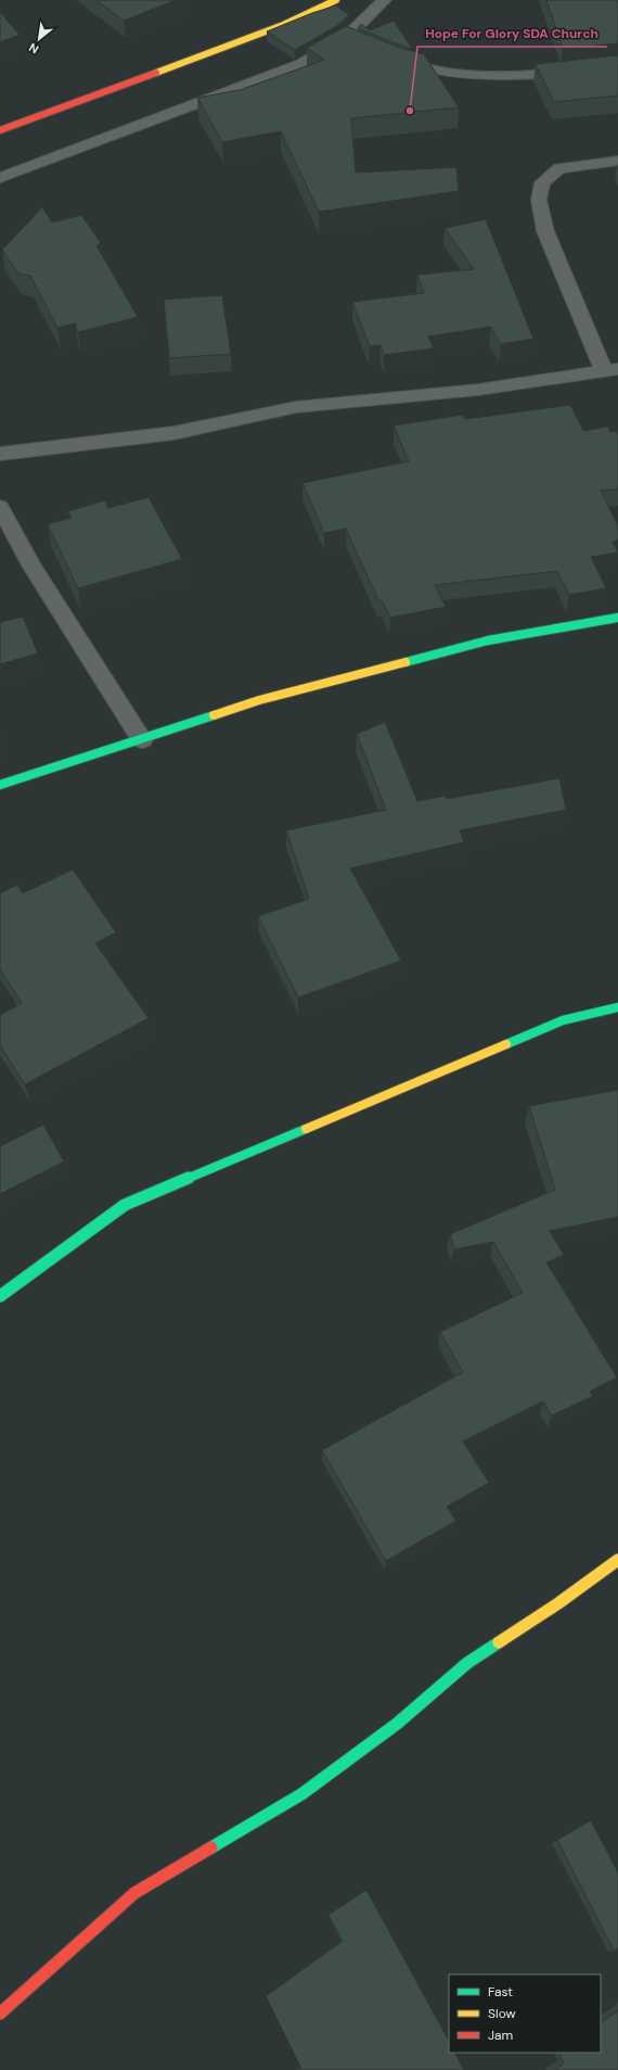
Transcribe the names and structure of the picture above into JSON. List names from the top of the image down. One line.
{"places":["Hope For Glory SDA Church"],"legend":["Fast","Slow","Jam"],"north":"bottom left"}
